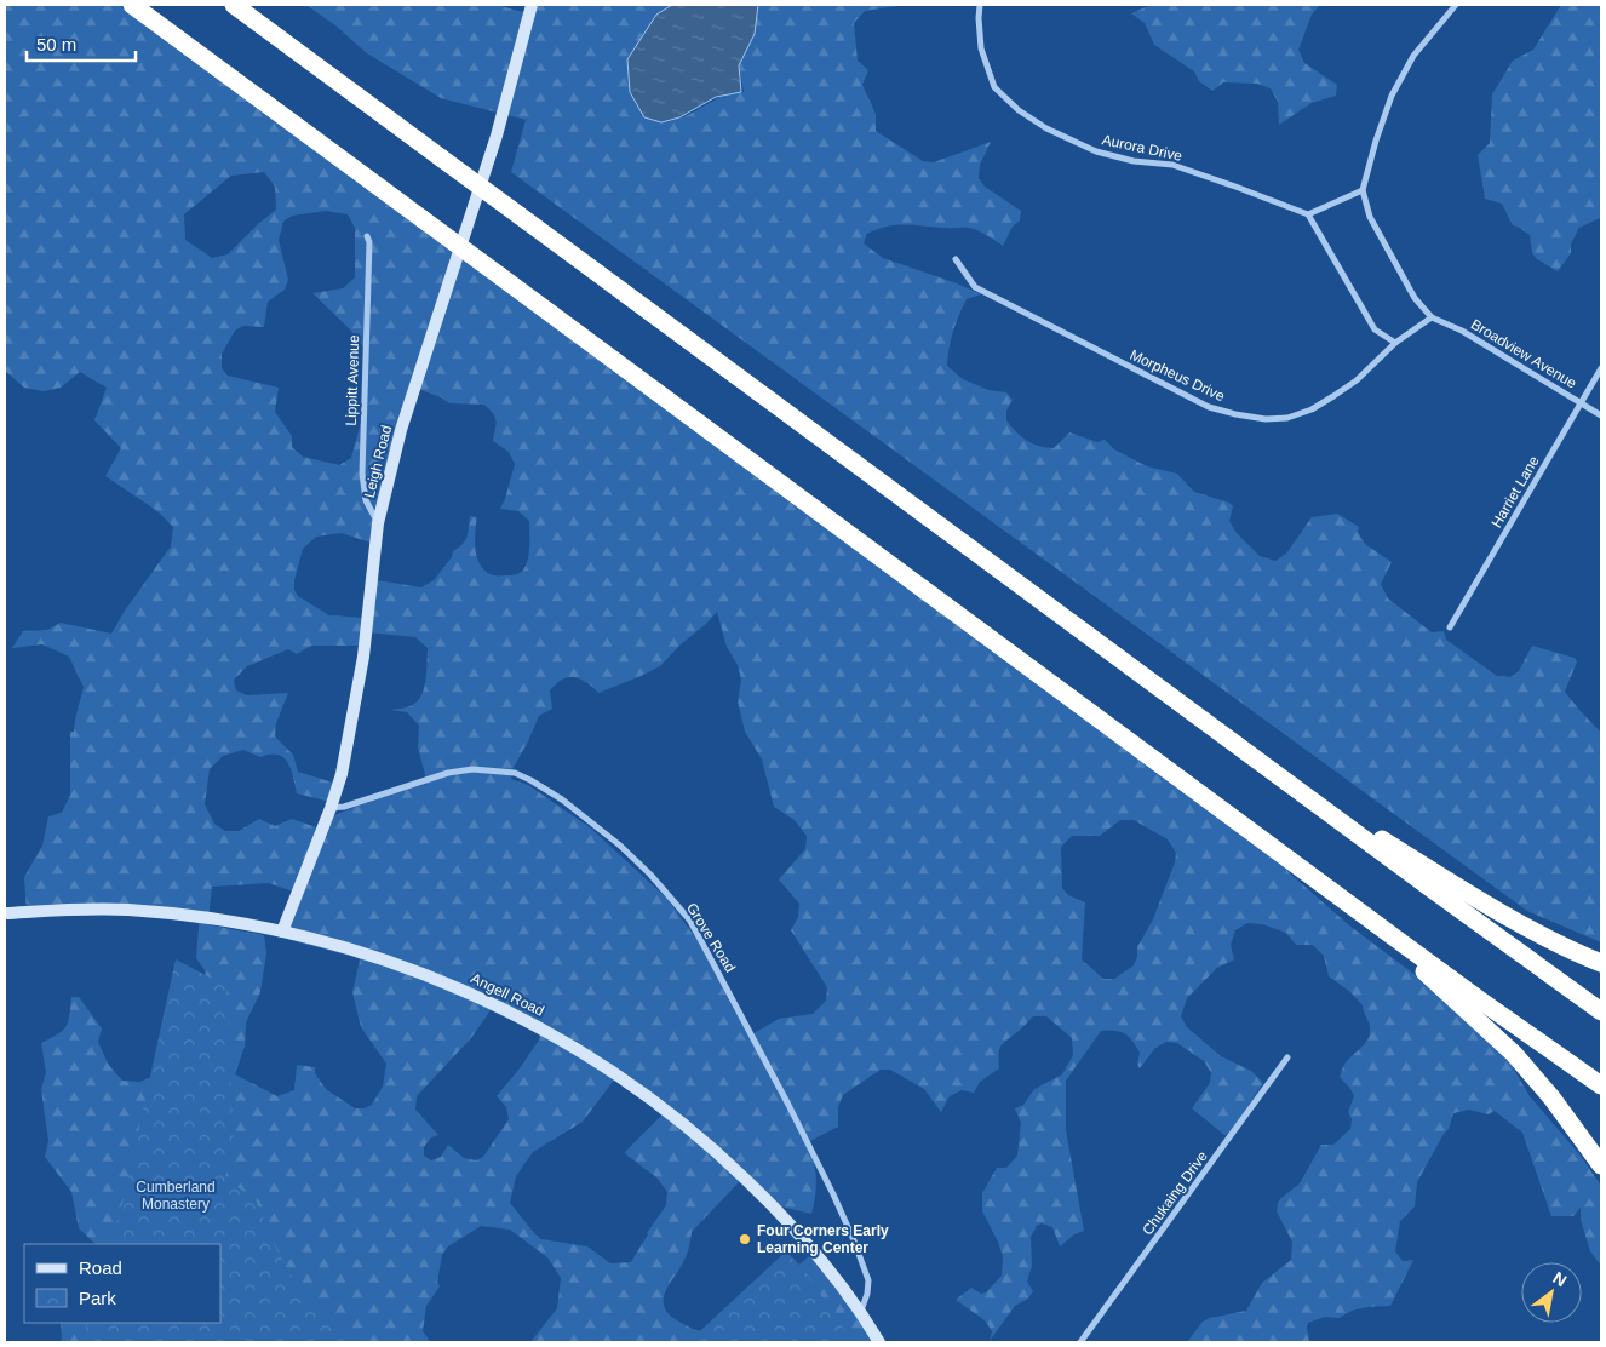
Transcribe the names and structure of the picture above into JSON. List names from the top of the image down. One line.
{"streets":{"main road":["Leigh Road","Angell Road"],"street":["Aurora Drive","Broadview Avenue","Morpheus Drive","Lippitt Avenue","Harriet Lane","Grove Road","Chukaing Drive"]},"crossings":[["Broadview Avenue","Harriet Lane"],["Lippitt Avenue","Leigh Road"],["Leigh Road","Grove Road"],["Leigh Road","Angell Road"],["Grove Road","Angell Road"]],"parks":["Cumberland Monastery"],"places":["Four Corners Early Learning Center"],"legend":["Road","Park"],"scale_bar":"50 m","north":"top right"}
